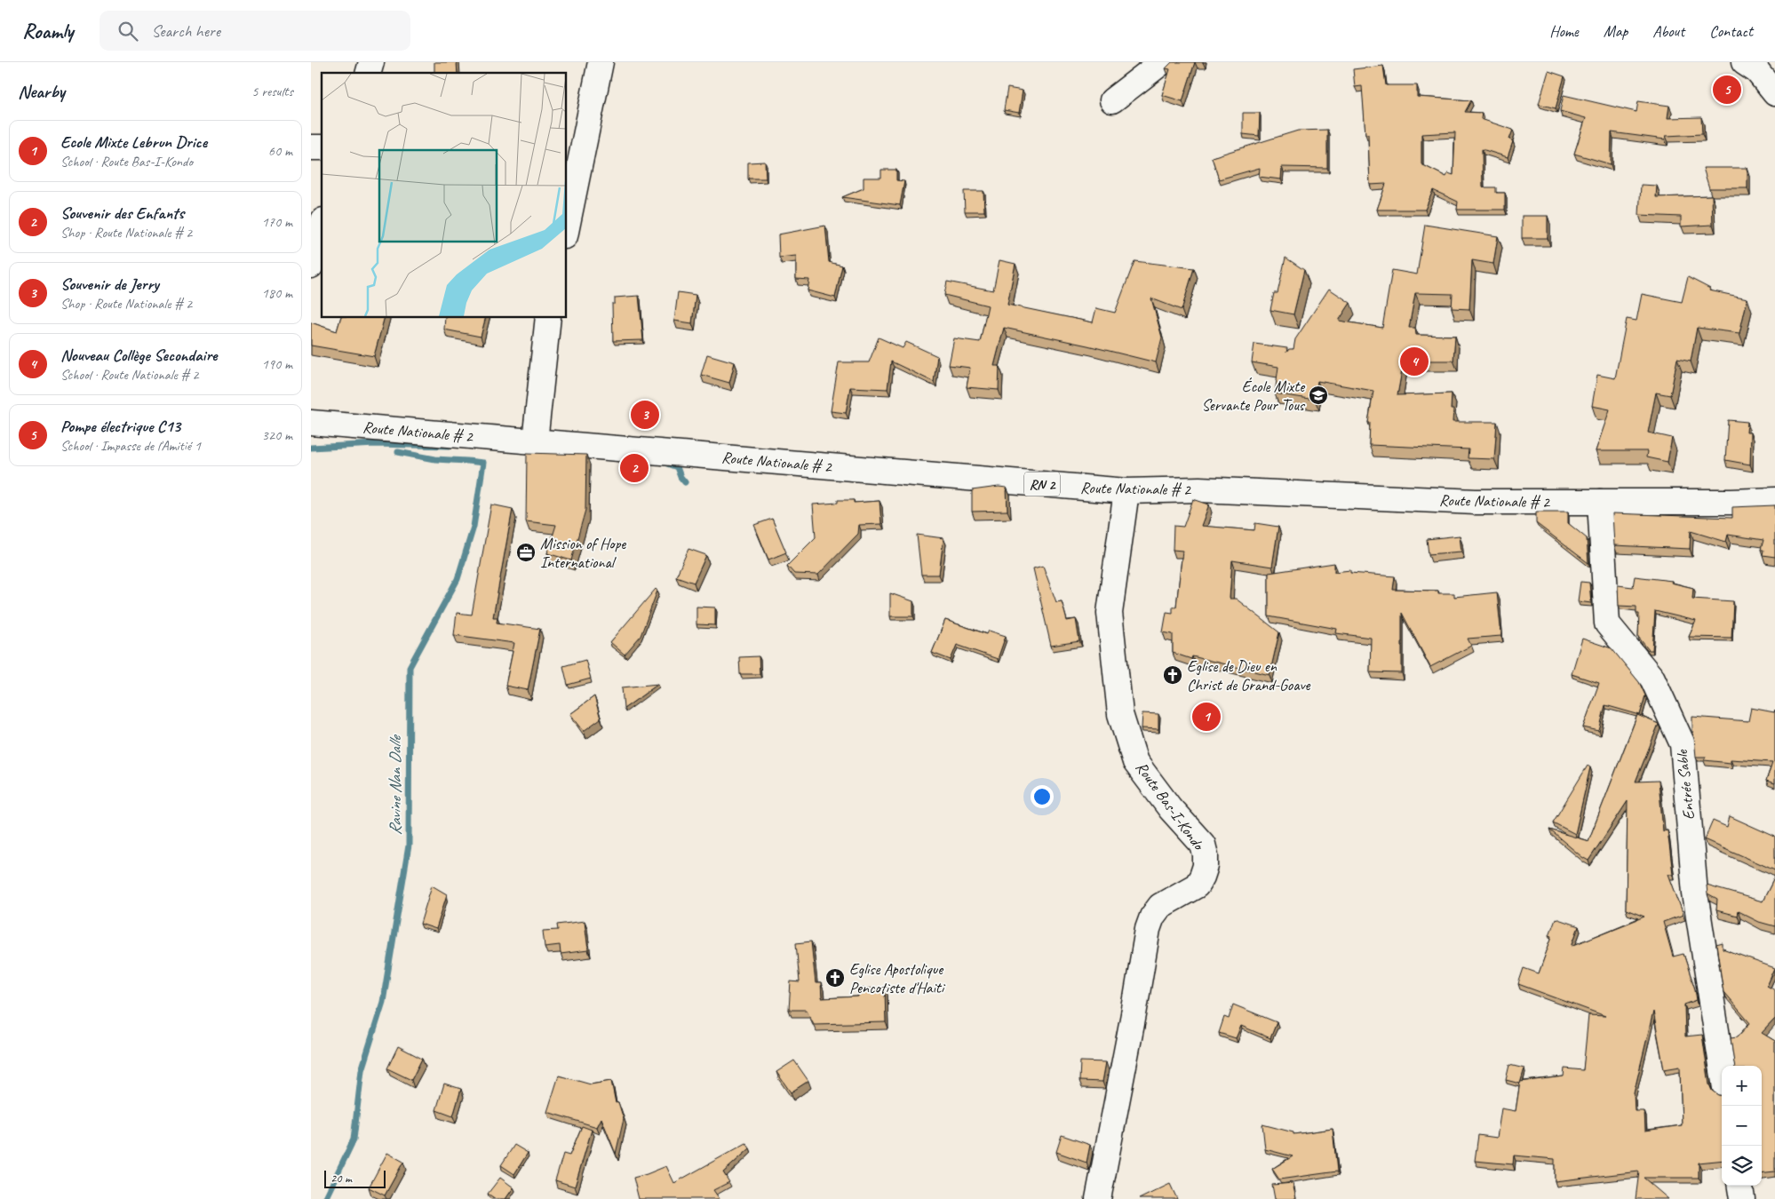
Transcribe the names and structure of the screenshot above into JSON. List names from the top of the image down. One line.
{"streets":{"street":["Route Nationale # 2","RN 2","Entrée Sable","Route Bas-I-Kondo"]},"crossings":[["Route Nationale # 2","Entrée Sable"],["Route Nationale # 2","Route Bas-I-Kondo"]],"water":["Ravine Nan Dalle"],"places":{"school or university":["École Mixte Servante Pour Tous"],"office":["Mission of Hope International"],"church":["Eglise de Dieu en Christ de Grand-Goave","Eglise Apostolique Pencotiste d'Haiti"]},"scale_bar":"20 m","page":{"header":"Roamly","search":"Search here","nav":["Home","Map","About","Contact"],"heading":["Nearby","5 results"],"pins":["5","4","3","2","1"],"list":[{"mark":"1","name":"Ecole Mixte Lebrun Drice","note":"School · Route Bas-I-Kondo","value":"60 m"},{"mark":"2","name":"Souvenir des Enfants","note":"Shop · Route Nationale # 2","value":"170 m"},{"mark":"3","name":"Souvenir de Jerry","note":"Shop · Route Nationale # 2","value":"180 m"},{"mark":"4","name":"Nouveau Collège Secondaire","note":"School · Route Nationale # 2","value":"190 m"},{"mark":"5","name":"Pompe électrique C13","note":"School · Impasse de l'Amitié 1","value":"320 m"}],"map_buttons":["+","−"],"scale":"20 m"}}
